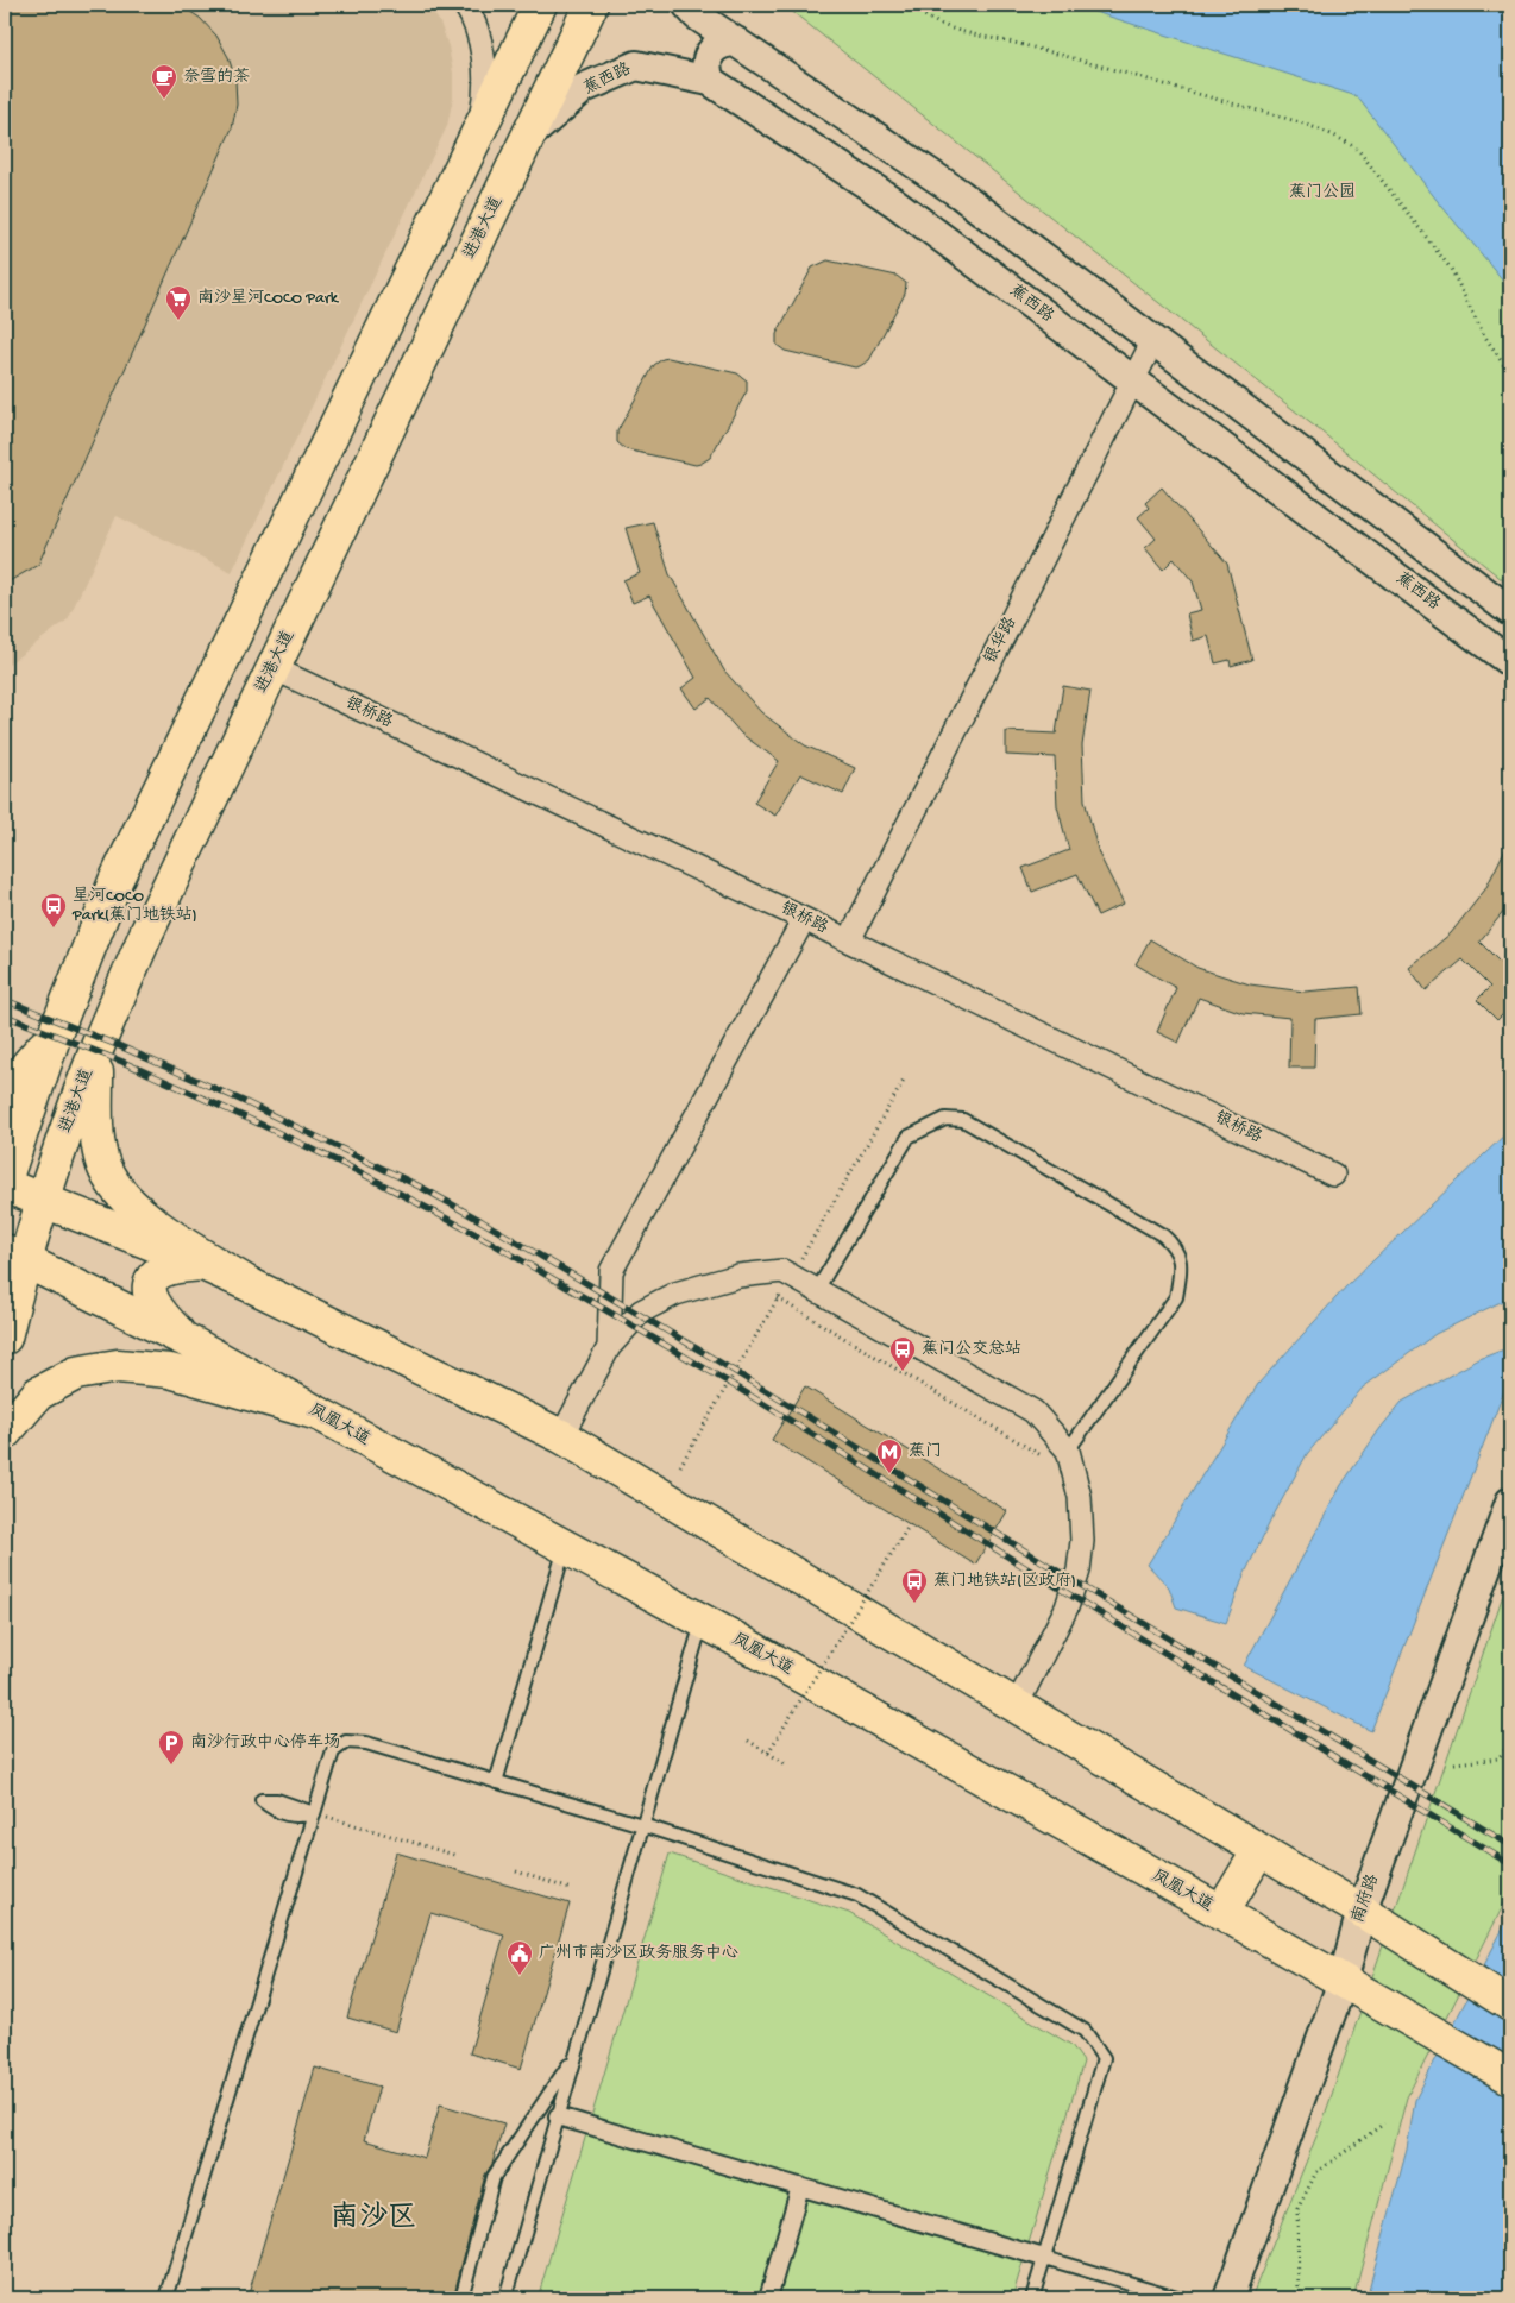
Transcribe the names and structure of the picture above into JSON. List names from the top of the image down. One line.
{"streets":{"main road":["进港大道","凤凰大道"],"street":["蕉西路","银华路","银桥路","南府路"]},"crossings":[["蕉西路","进港大道"],["蕉西路","银华路"],["进港大道","银桥路"],["进港大道","凤凰大道"],["银华路","银桥路"],["凤凰大道","南府路"]],"districts":["南沙区"],"parks":["蕉门公园"],"places":{"cafe":["奈雪的茶"],"supermarket":["南沙星河COCO Park"],"bus stop":["星河COCO Park(蕉门地铁站)","蕉门公交总站","蕉门地铁站(区政府)"],"metro station":["蕉门"],"parking":["南沙行政中心停车场"],"public building":["广州市南沙区政务服务中心"]}}
